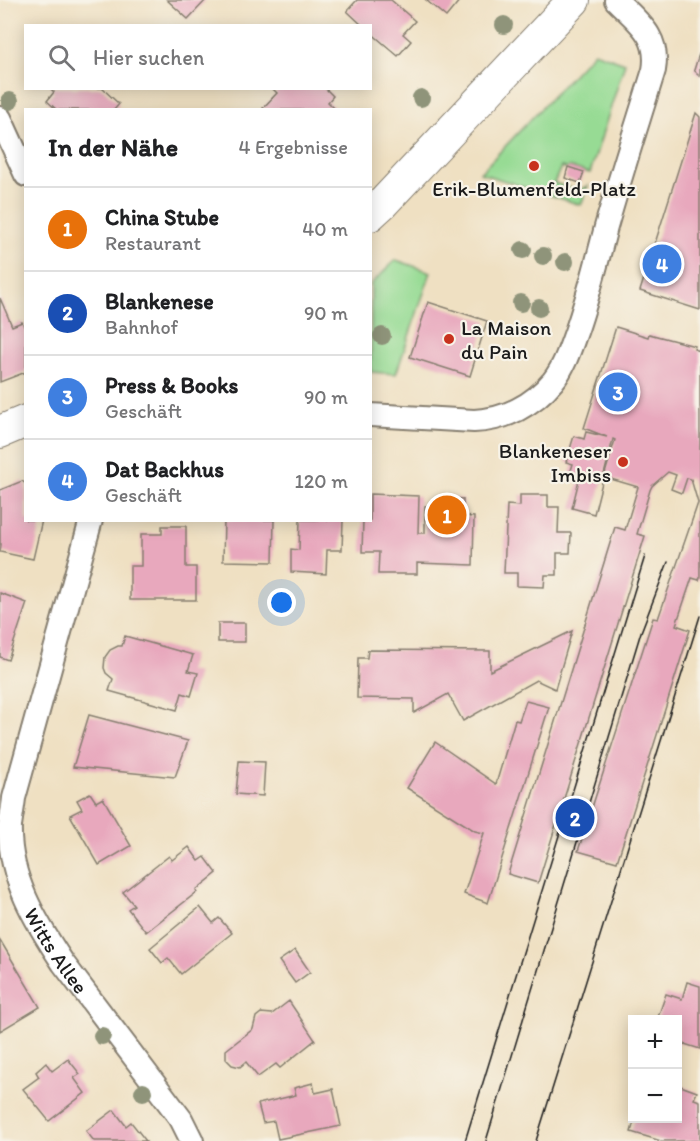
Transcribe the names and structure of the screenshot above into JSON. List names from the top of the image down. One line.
{"streets":{"street":["Witts Allee"]},"places":["Erik-Blumenfeld-Platz","La Maison du Pain","Blankeneser Imbiss"],"page":{"search":"Hier suchen","heading":["In der Nähe","4 Ergebnisse"],"list":[{"mark":"1","name":"China Stube","note":"Restaurant","value":"40 m"},{"mark":"2","name":"Blankenese","note":"Bahnhof","value":"90 m"},{"mark":"3","name":"Press & Books","note":"Geschäft","value":"90 m"},{"mark":"4","name":"Dat Backhus","note":"Geschäft","value":"120 m"}],"pins":["4","3","1","2"],"map_buttons":["+","−"]}}
